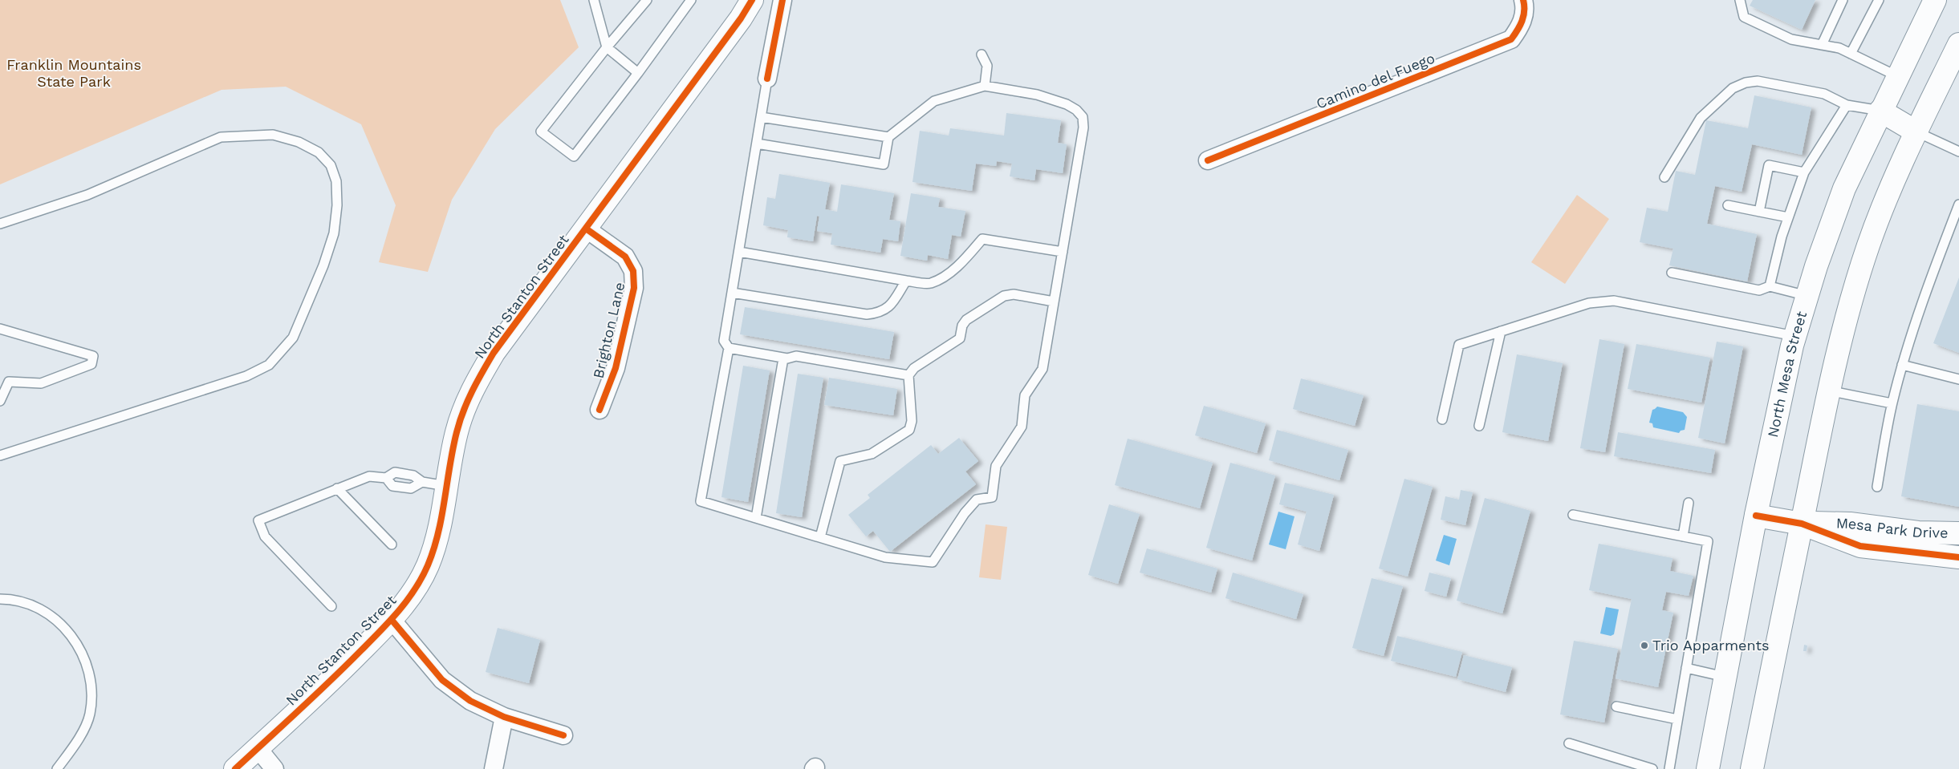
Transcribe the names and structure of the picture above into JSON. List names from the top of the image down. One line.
{"streets":{"main road":["North Stanton Street","North Mesa Street","Mesa Park Drive"],"street":["Camino del Fuego","Brighton Lane"]},"crossings":[["North Stanton Street","Brighton Lane"],["North Mesa Street","Mesa Park Drive"]],"parks":["Franklin Mountains State Park"],"places":["Trio Apparments"]}
